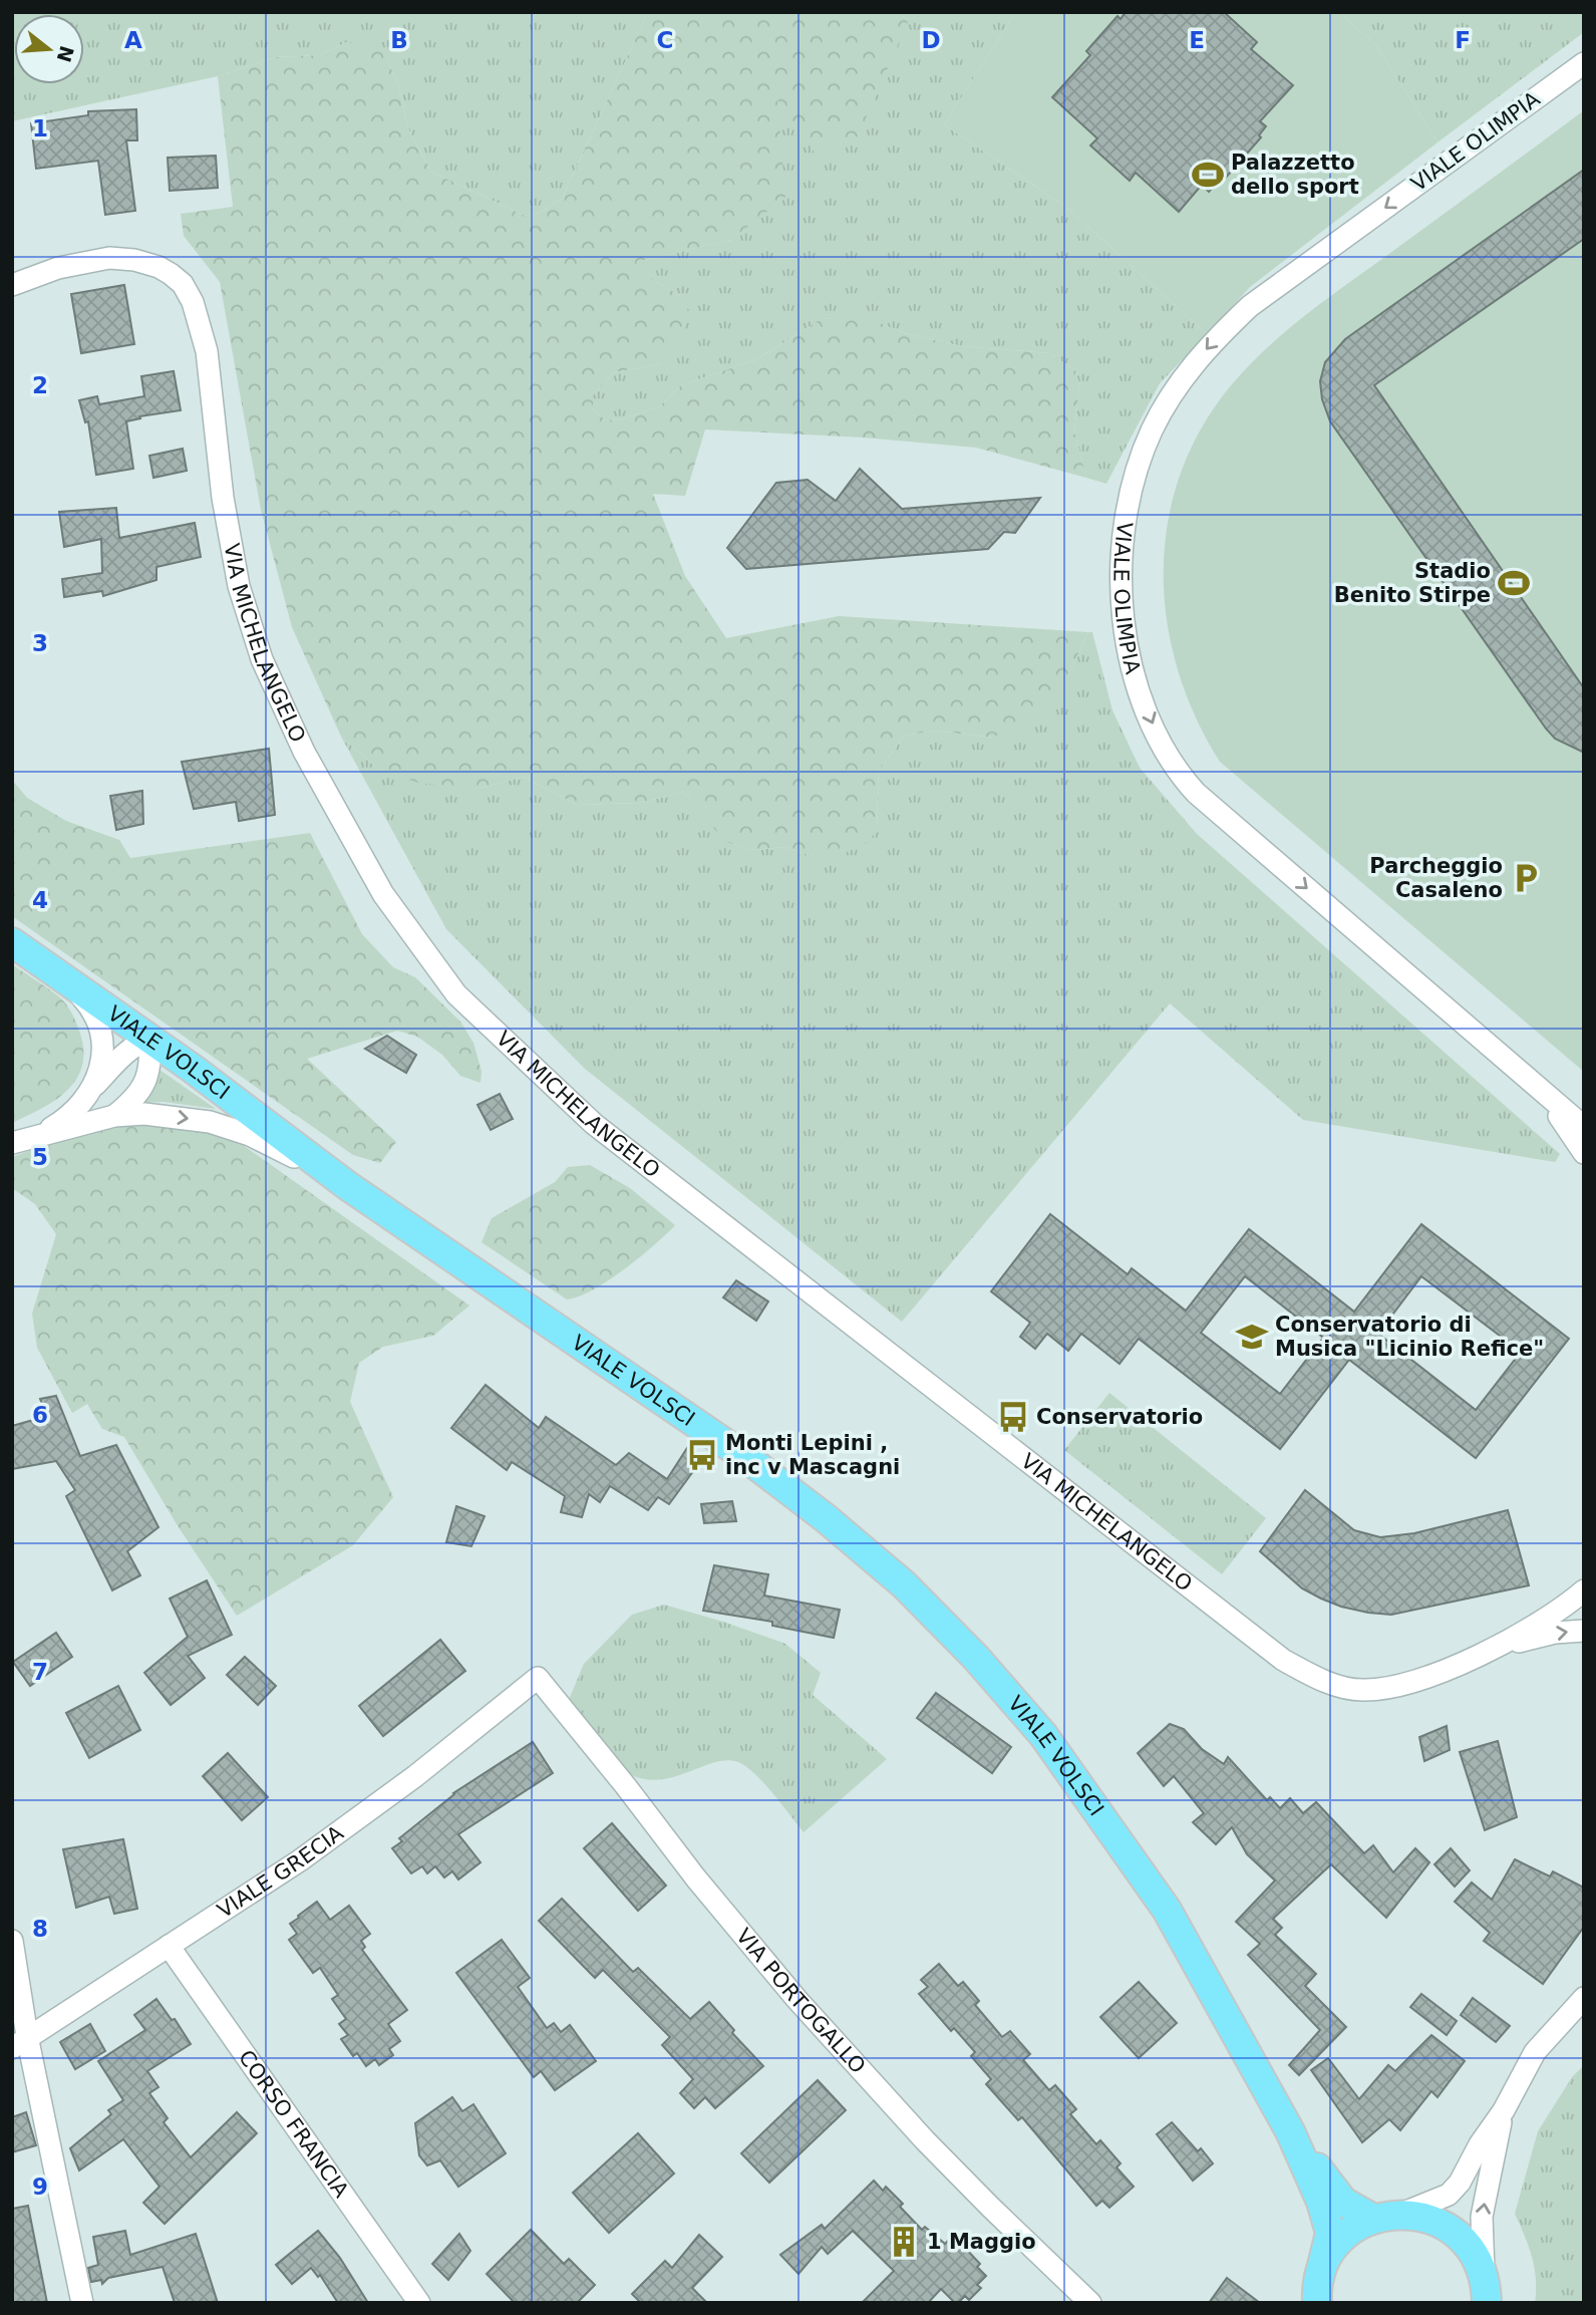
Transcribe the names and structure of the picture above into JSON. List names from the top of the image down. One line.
{"streets":{"main road":["VIALE VOLSCI"],"street":["VIALE OLIMPIA","VIA MICHELANGELO","VIALE GRECIA","VIA PORTOGALLO","CORSO FRANCIA"]},"crossings":[["VIALE GRECIA","VIA PORTOGALLO"],["VIALE GRECIA","CORSO FRANCIA"]],"places":{"sports":["Palazzetto dello sport","Stadio Benito Stirpe"],"parking":["Parcheggio Casaleno"],"school or university":["Conservatorio di Musica \"Licinio Refice\""],"bus stop":["Conservatorio","Monti Lepini , inc v Mascagni"],"building":["1 Maggio"]},"north":"right","grid":{"columns":["A","B","C","D","E","F"],"rows":["1","2","3","4","5","6","7","8","9"]}}
